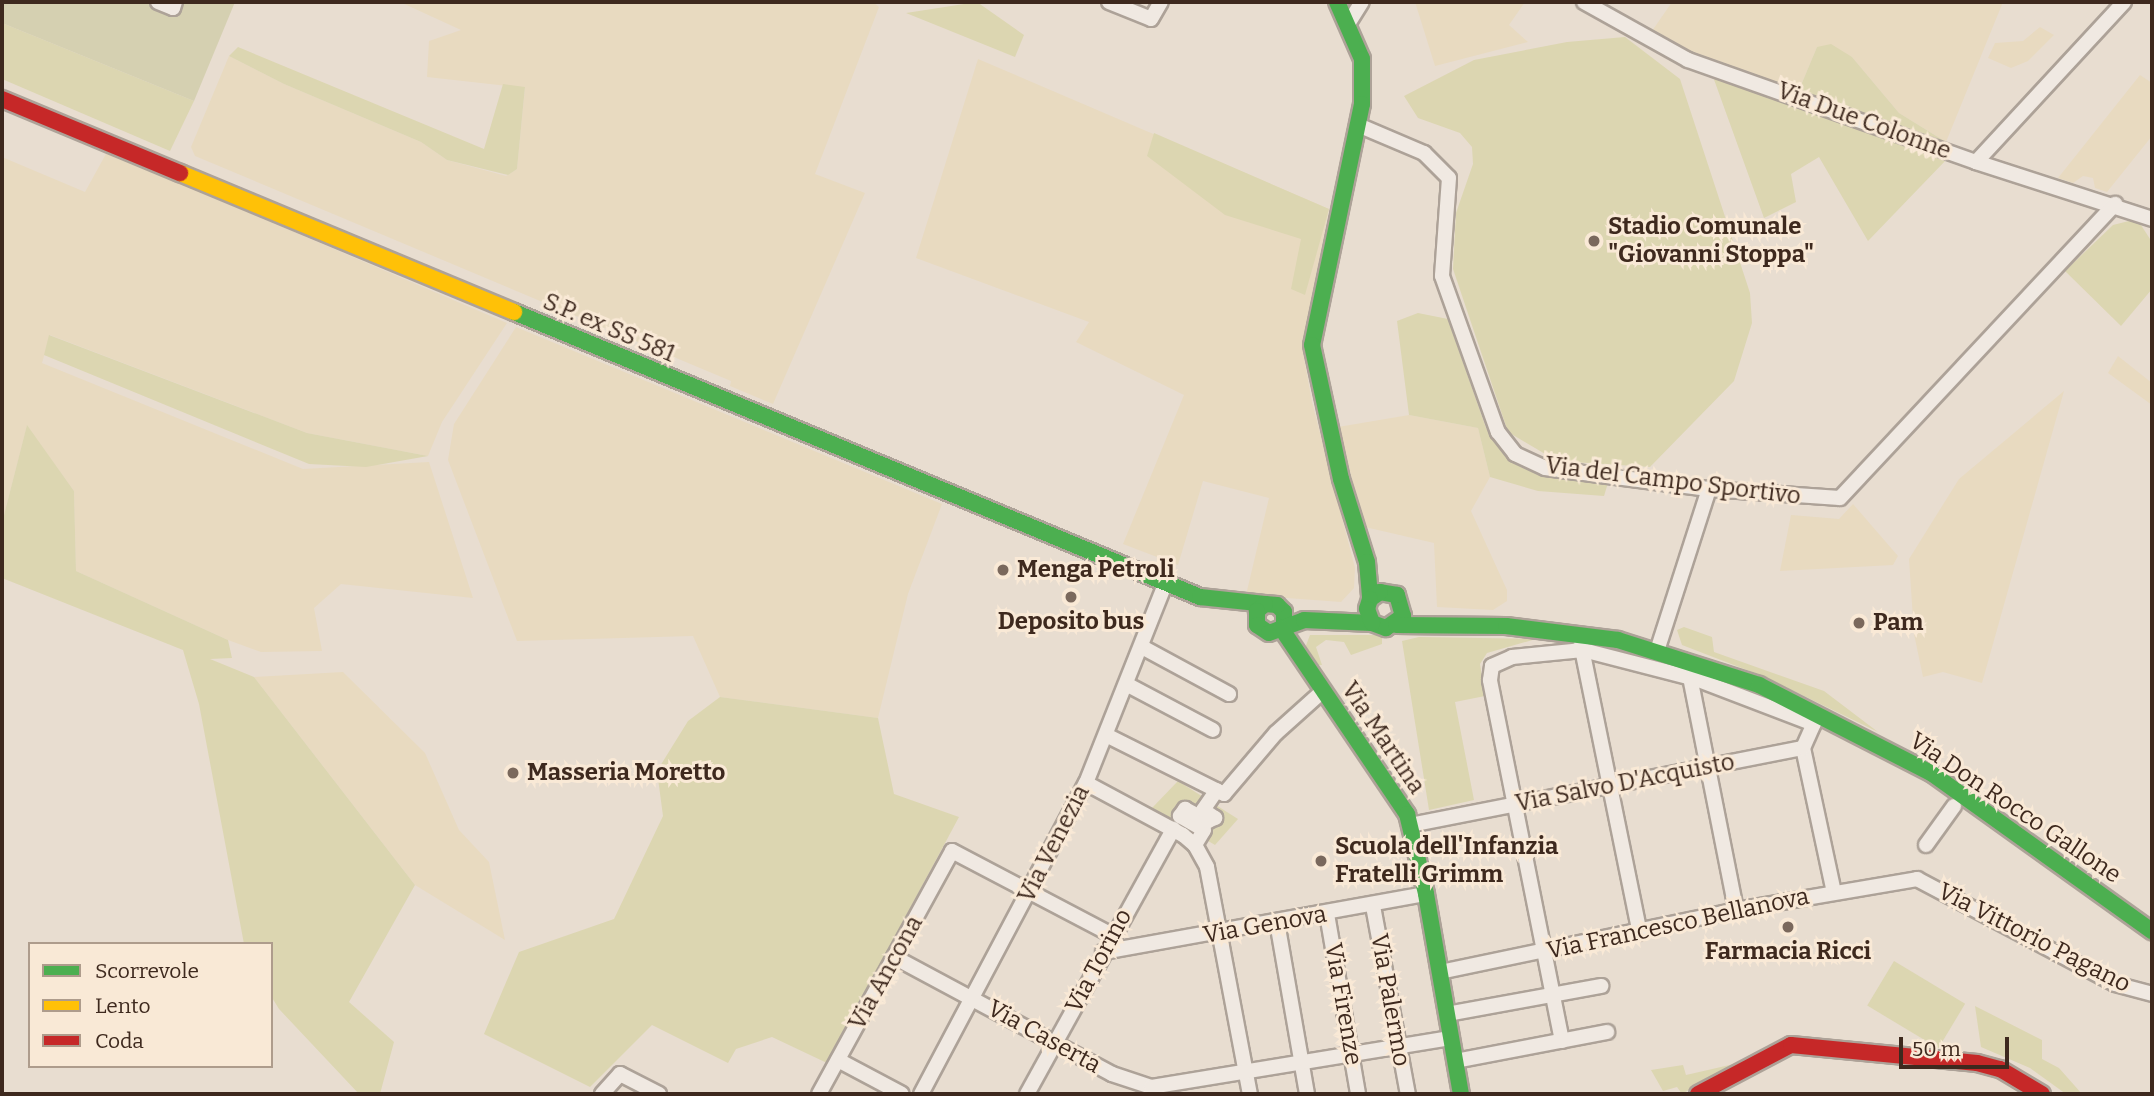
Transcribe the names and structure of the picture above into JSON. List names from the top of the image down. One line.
{"streets":{"main road":["S.P. ex SS 581","Via Martina","Via Don Rocco Gallone"],"street":["Via Due Colonne","Via del Campo Sportivo","Via Salvo D'Acquisto","Via Venezia","Via Francesco Bellanova","Via Genova","Via Vittorio Pagano","Via Torino","Via Ancona","Via Palermo","Via Firenze","Via Caserta"]},"crossings":[["Via Due Colonne","Via del Campo Sportivo"],["S.P. ex SS 581","Via Venezia"],["Via Martina","Via Salvo D'Acquisto"],["Via Martina","Via Francesco Bellanova"],["Via Martina","Via Genova"],["Via Martina","Via Caserta"],["Via Venezia","Via Ancona"],["Via Venezia","Via Caserta"],["Via Francesco Bellanova","Via Vittorio Pagano"],["Via Genova","Via Torino"],["Via Genova","Via Palermo"],["Via Genova","Via Firenze"],["Via Torino","Via Caserta"],["Via Ancona","Via Caserta"],["Via Palermo","Via Caserta"],["Via Firenze","Via Caserta"]],"places":["Stadio Comunale \"Giovanni Stoppa\"","Menga Petroli","Deposito bus","Pam","Masseria Moretto","Scuola dell'Infanzia Fratelli Grimm","Farmacia Ricci"],"legend":["Scorrevole","Lento","Coda"],"scale_bar":"50 m"}
